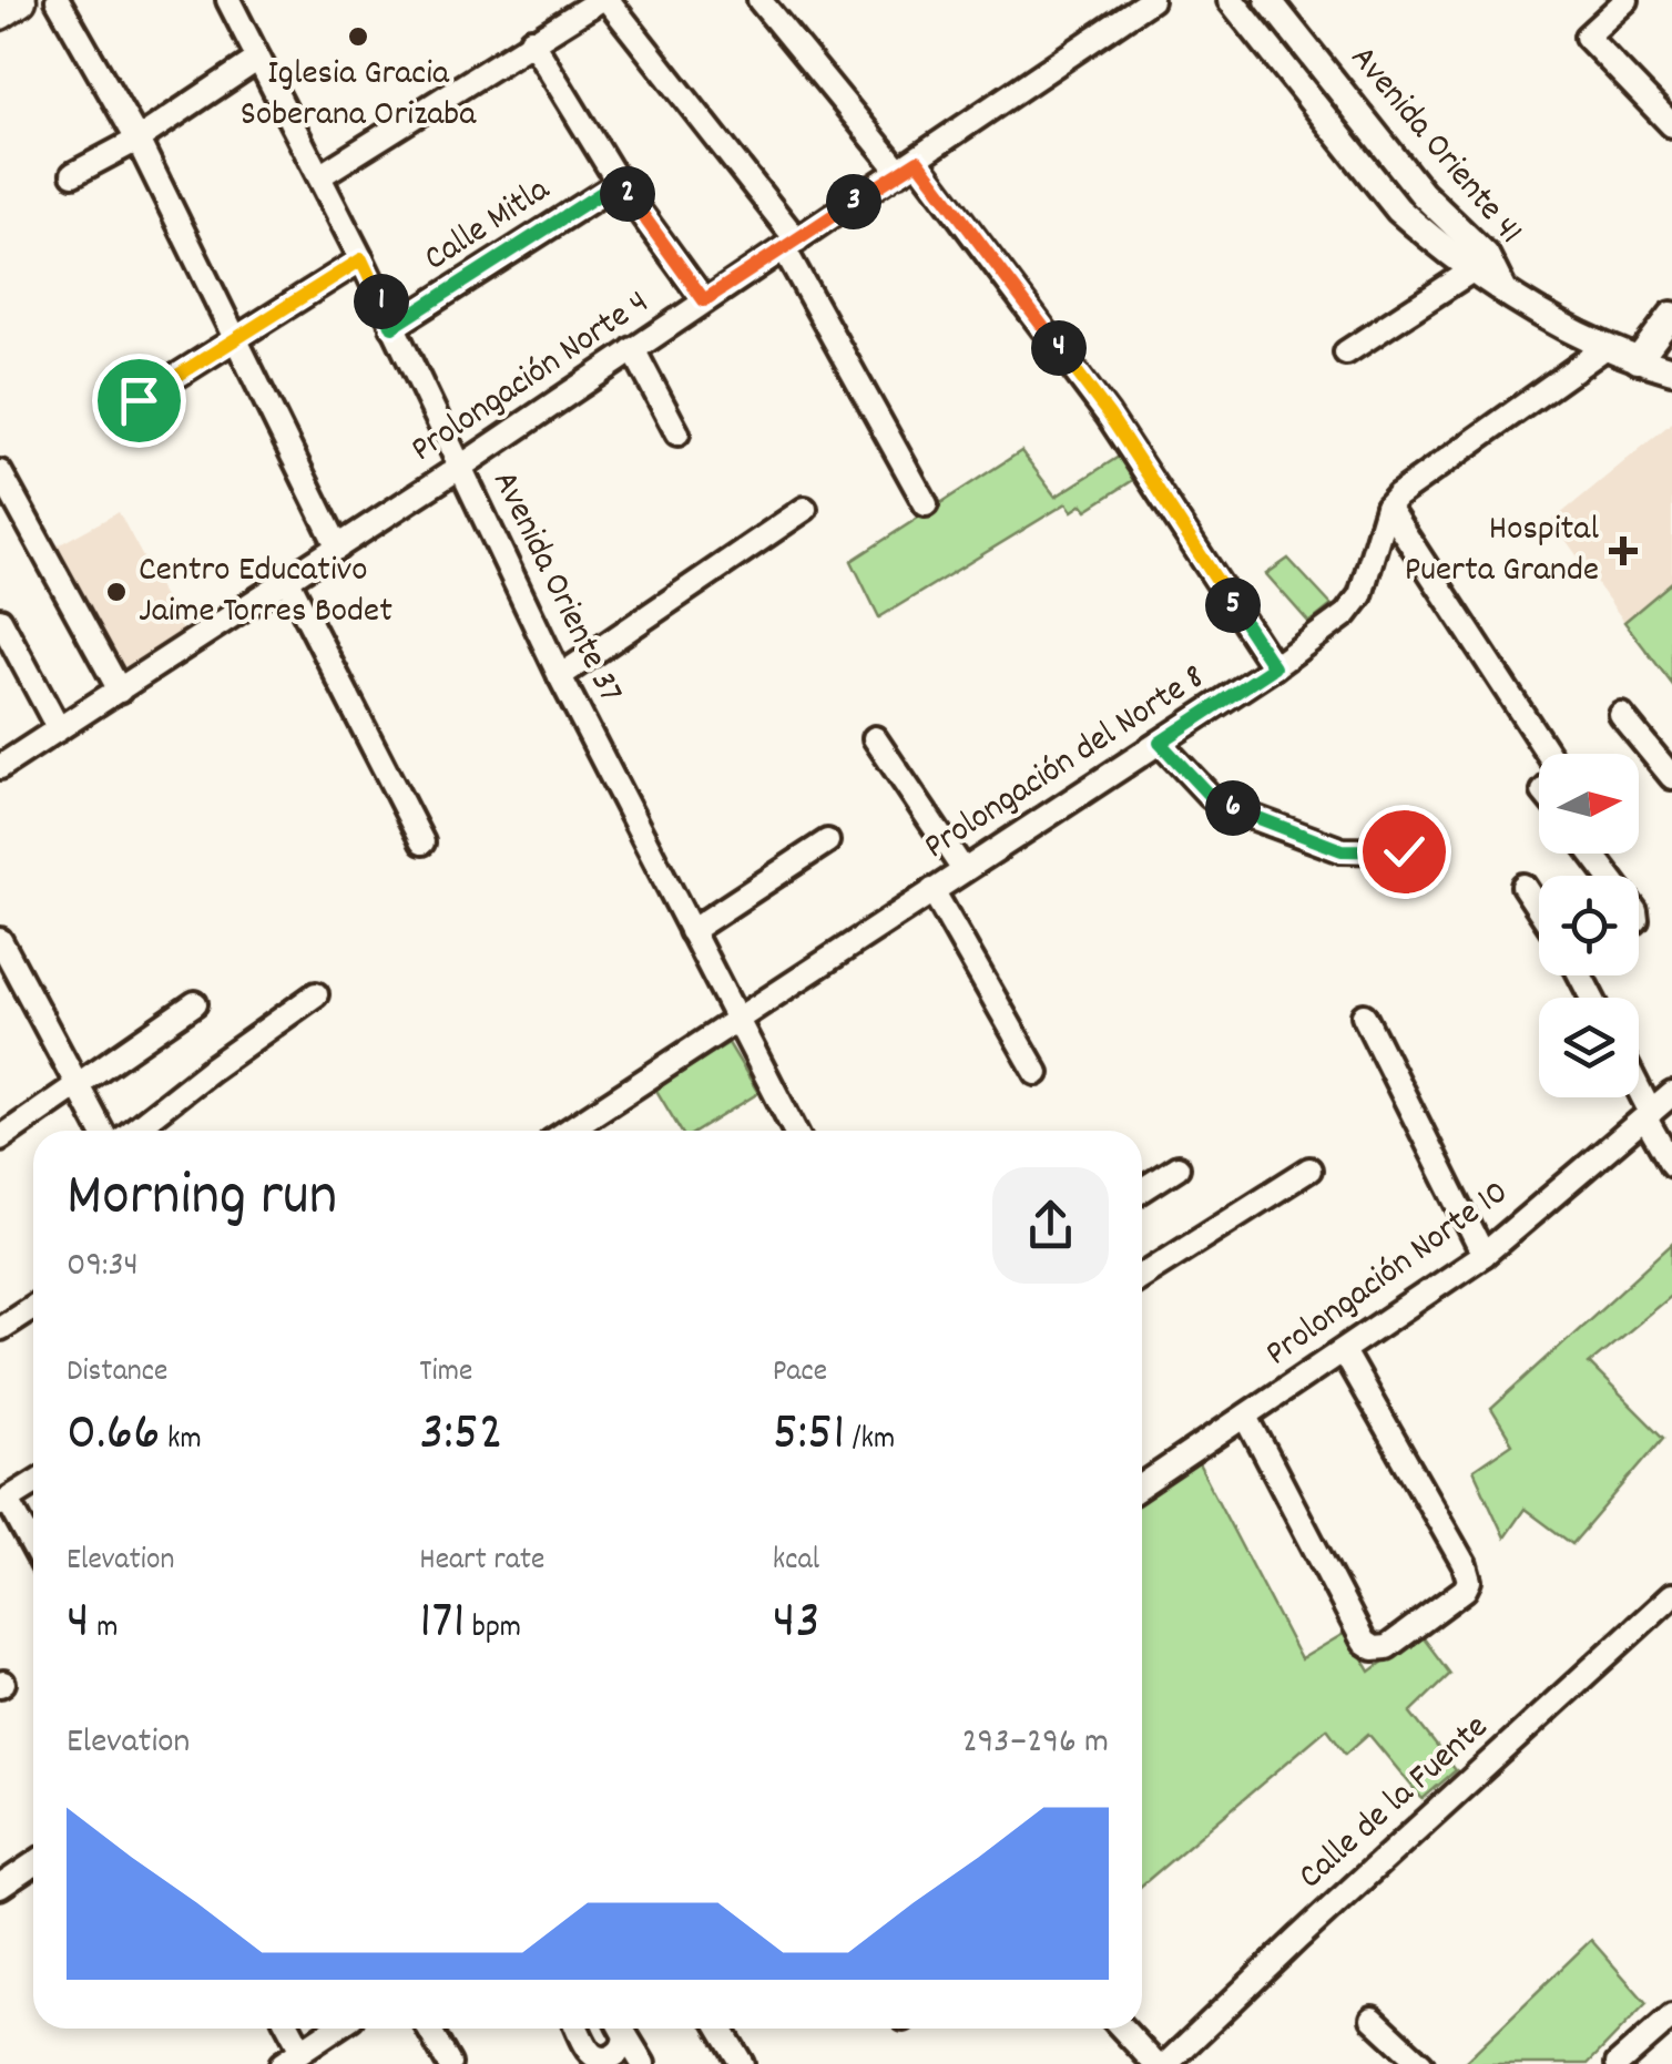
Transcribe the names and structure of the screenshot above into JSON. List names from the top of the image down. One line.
{"streets":{"street":["Avenida Oriente 41","Calle Mitla","Prolongación Norte 4","Avenida Oriente 37","Prolongación del Norte 8","Prolongación Norte 10","Calle de la Fuente"]},"crossings":[["Calle Mitla","Avenida Oriente 37"],["Prolongación Norte 4","Avenida Oriente 37"],["Avenida Oriente 37","Prolongación del Norte 8"]],"places":{"other":["Iglesia Gracia Soberana Orizaba","Centro Educativo Jaime Torres Bodet"],"health":["Hospital Puerta Grande"]},"north":"right","page":{"pins":["2","3","1","4","5","6"],"heading":["Morning run","09:34"],"stats":[["Distance","0.66 km"],["Time","3:52"],["Pace","5:51 /km"],["Elevation","4 m"],["Heart rate","171 bpm"],["kcal","43"]],"chart":["Elevation","293–296 m"]}}
